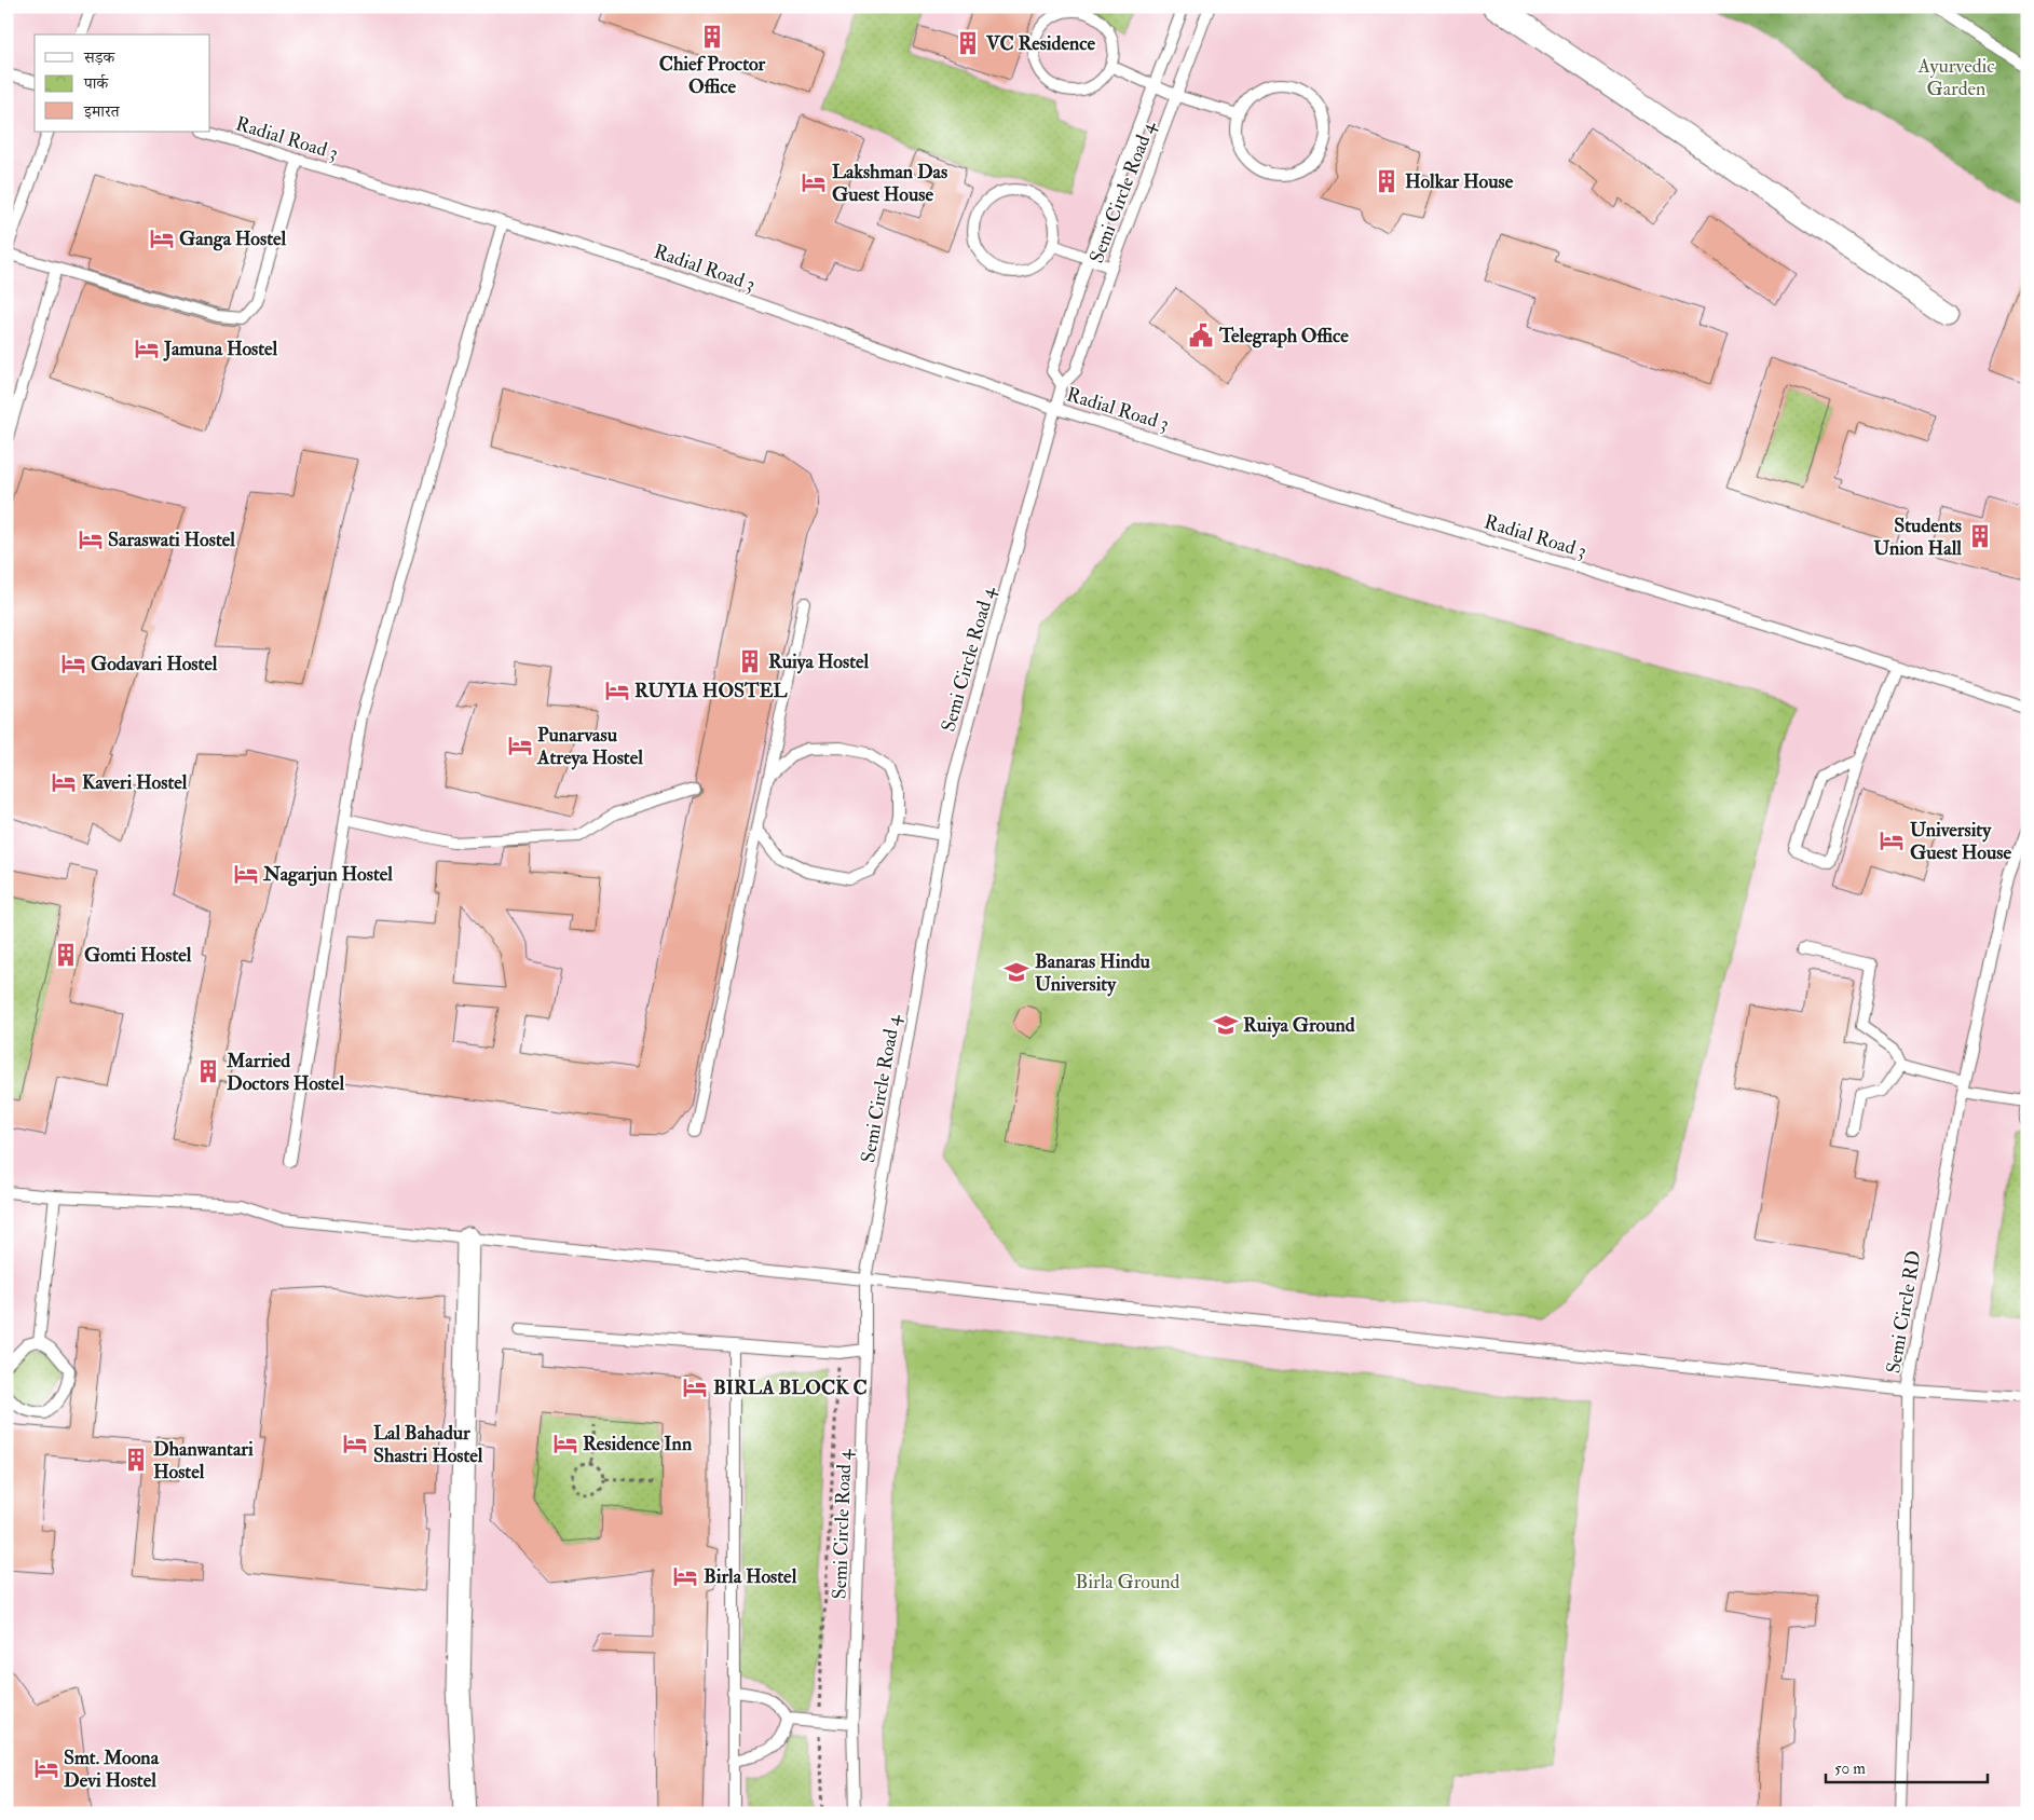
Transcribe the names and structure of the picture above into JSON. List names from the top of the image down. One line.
{"streets":{"lane":["Radial Road 3","Semi Circle Road 4","Semi Circle RD"]},"crossings":[["Radial Road 3","Semi Circle Road 4"]],"parks":["Ayurvedic Garden","Birla Ground"],"places":{"building":["Chief Proctor Office","VC Residence","Holkar House","Students Union Hall","Ruiya Hostel","Gomti Hostel","Married Doctors Hostel","Dhanwantari Hostel"],"hotel":["Lakshman Das Guest House","Ganga Hostel","Jamuna Hostel","Saraswati Hostel","Godavari Hostel","RUYIA HOSTEL","Punarvasu Atreya Hostel","Kaveri Hostel","University Guest House","Nagarjun Hostel","BIRLA BLOCK C","Lal Bahadur Shastri Hostel","Residence Inn","Birla Hostel","Smt. Moona Devi Hostel"],"public building":["Telegraph Office"],"school or university":["Banaras Hindu University","Ruiya Ground"]},"legend":["सड़क","पार्क","इमारत"],"scale_bar":"50 m"}
